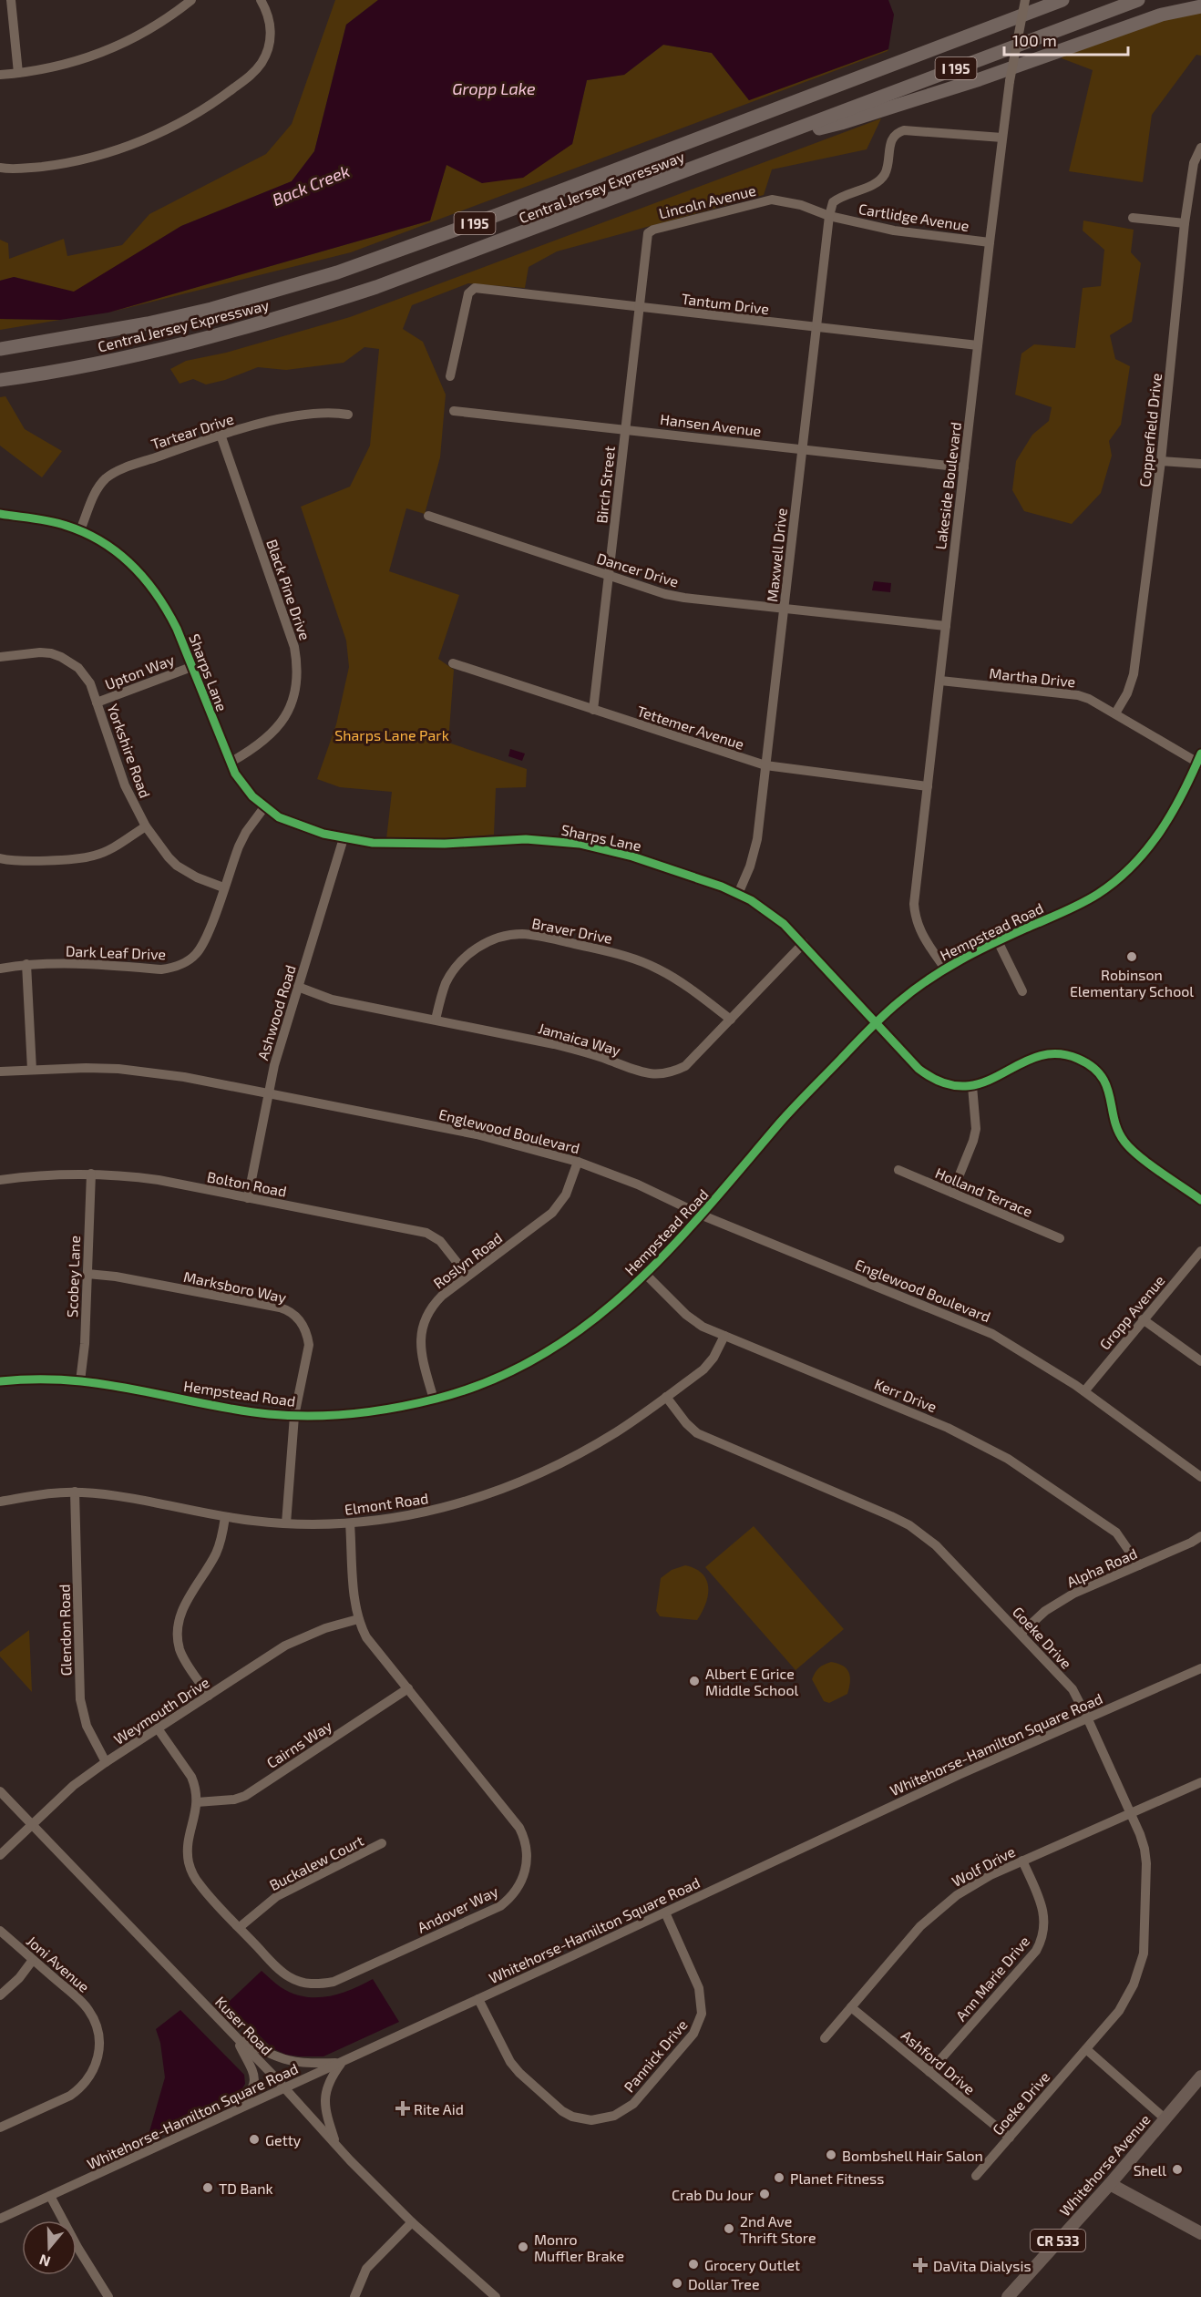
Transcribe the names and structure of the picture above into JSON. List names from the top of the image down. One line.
{"streets":{"highway":["I 195","Central Jersey Expressway"],"main road":["Whitehorse Avenue","CR 533"],"street":["Lincoln Avenue","Cartlidge Avenue","Tantum Drive","Hansen Avenue","Copperfield Drive","Tartear Drive","Birch Street","Lakeside Boulevard","Maxwell Drive","Dancer Drive","Black Pine Drive","Upton Way","Sharps Lane","Martha Drive","Tettemer Avenue","Yorkshire Road","Braver Drive","Hempstead Road","Dark Leaf Drive","Ashwood Road","Jamaica Way","Englewood Boulevard","Bolton Road","Holland Terrace","Roslyn Road","Scobey Lane","Marksboro Way","Gropp Avenue","Kerr Drive","Elmont Road","Alpha Road","Glendon Road","Goeke Drive","Weymouth Drive","Cairns Way","Whitehorse-Hamilton Square Road","Buckalew Court","Wolf Drive","Andover Way","Joni Avenue","Ann Marie Drive","Kuser Road","Pannick Drive","Ashford Drive"]},"crossings":[["Lincoln Avenue","Cartlidge Avenue"],["Lincoln Avenue","Birch Street"],["Cartlidge Avenue","Lakeside Boulevard"],["Cartlidge Avenue","Maxwell Drive"],["Tantum Drive","Birch Street"],["Tantum Drive","Lakeside Boulevard"],["Tantum Drive","Maxwell Drive"],["Hansen Avenue","Birch Street"],["Hansen Avenue","Lakeside Boulevard"],["Hansen Avenue","Maxwell Drive"],["Copperfield Drive","Martha Drive"],["Tartear Drive","Black Pine Drive"],["Tartear Drive","Sharps Lane"],["Birch Street","Dancer Drive"],["Birch Street","Tettemer Avenue"],["Lakeside Boulevard","Dancer Drive"],["Lakeside Boulevard","Martha Drive"],["Lakeside Boulevard","Tettemer Avenue"],["Lakeside Boulevard","Hempstead Road"],["Maxwell Drive","Dancer Drive"],["Maxwell Drive","Sharps Lane"],["Maxwell Drive","Tettemer Avenue"],["Black Pine Drive","Sharps Lane"],["Upton Way","Sharps Lane"],["Upton Way","Yorkshire Road"],["Sharps Lane","Hempstead Road"],["Sharps Lane","Dark Leaf Drive"],["Sharps Lane","Ashwood Road"],["Sharps Lane","Jamaica Way"],["Martha Drive","Hempstead Road"],["Yorkshire Road","Dark Leaf Drive"],["Braver Drive","Jamaica Way"],["Hempstead Road","Englewood Boulevard"],["Hempstead Road","Roslyn Road"],["Hempstead Road","Scobey Lane"],["Hempstead Road","Marksboro Way"],["Hempstead Road","Kerr Drive"],["Ashwood Road","Jamaica Way"],["Ashwood Road","Englewood Boulevard"],["Ashwood Road","Bolton Road"],["Englewood Boulevard","Roslyn Road"],["Englewood Boulevard","Gropp Avenue"],["Bolton Road","Roslyn Road"],["Bolton Road","Scobey Lane"],["Scobey Lane","Marksboro Way"],["Marksboro Way","Elmont Road"],["Kerr Drive","Elmont Road"],["Kerr Drive","Alpha Road"],["Elmont Road","Glendon Road"],["Elmont Road","Goeke Drive"],["Elmont Road","Andover Way"],["Alpha Road","Goeke Drive"],["Glendon Road","Weymouth Drive"],["Goeke Drive","Whitehorse-Hamilton Square Road"],["Goeke Drive","Wolf Drive"],["Goeke Drive","Ashford Drive"],["Weymouth Drive","Andover Way"],["Weymouth Drive","Kuser Road"],["Cairns Way","Andover Way"],["Whitehorse-Hamilton Square Road","Kuser Road"],["Whitehorse-Hamilton Square Road","Pannick Drive"],["Buckalew Court","Andover Way"],["Wolf Drive","Ann Marie Drive"],["Wolf Drive","Ashford Drive"],["Ann Marie Drive","Ashford Drive"]],"water":["Gropp Lake","Back Creek"],"parks":["Sharps Lane Park"],"places":{"other":["Robinson Elementary School","Albert E Grice Middle School","Getty","Bombshell Hair Salon","Shell","Planet Fitness","TD Bank","Crab Du Jour","2nd Ave Thrift Store","Monro Muffler Brake","Grocery Outlet","Dollar Tree"],"health":["Rite Aid","DaVita Dialysis"]},"scale_bar":"100 m","north":"bottom"}
